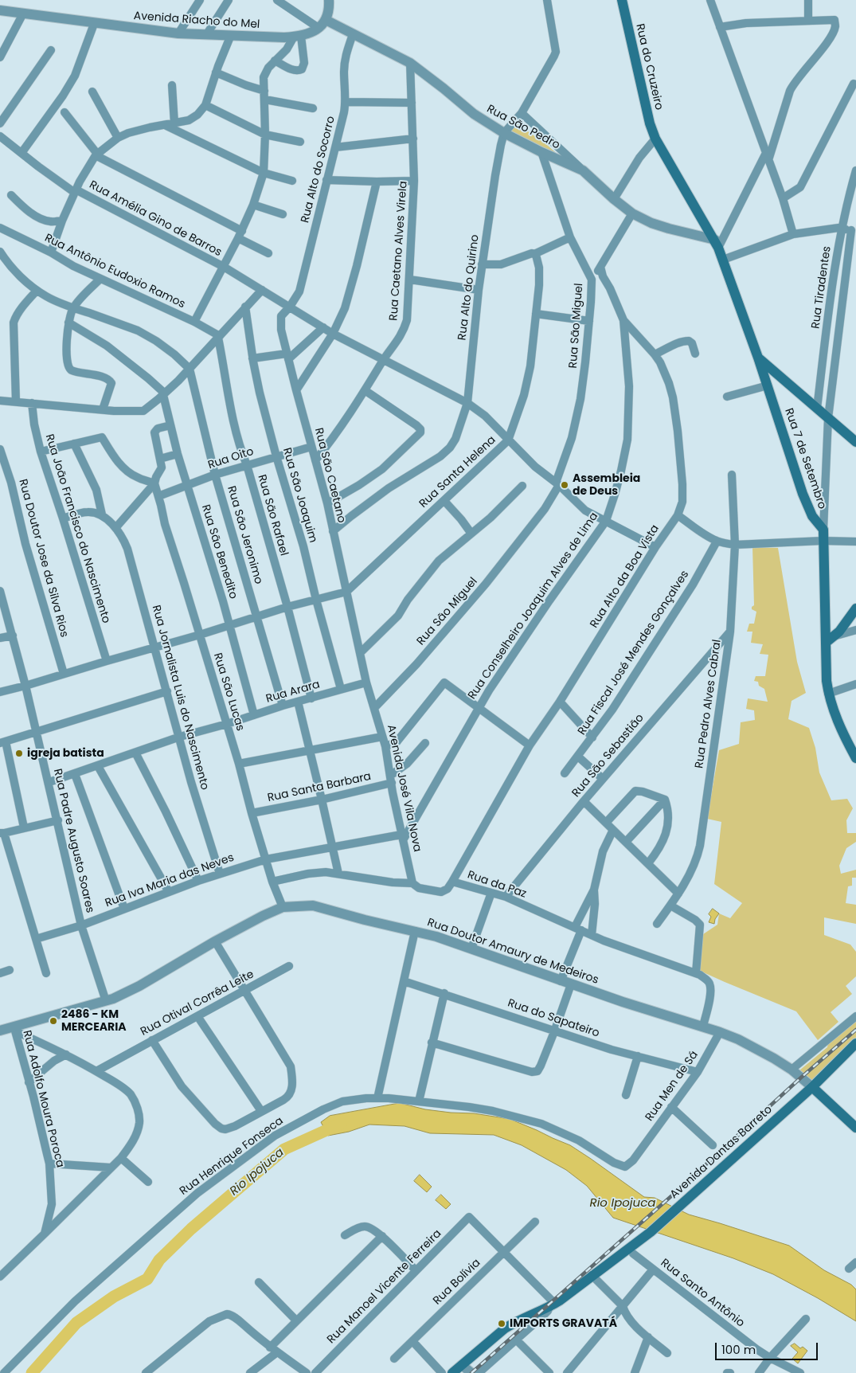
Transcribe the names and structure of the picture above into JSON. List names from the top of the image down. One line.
{"streets":{"main road":["Rua do Cruzeiro","Rua 7 de Setembro","Avenida Dantas Barreto"],"street":["Avenida Riacho do Mel","Rua São Pedro","Rua Alto do Socorro","Rua Amélia Gino de Barros","Rua Caetano Alves Virela","Rua Antônio Eudoxio Ramos","Rua Alto do Quirino","Rua Tiradentes","Rua São Miguel","Rua Oito","Rua Santa Helena","Rua São Caetano","Rua São Joaquim","Rua São Rafael","Rua João Francisco do Nascimento","Rua São Jeronimo","Rua São Benedito","Rua Doutor Jose da Silva Rios","Rua Alto da Boa Vista","Rua Conselheiro Joaquim Alves de Lima","Rua Fiscal José Mendes Gonçalves","Rua São Lucas","Rua Arara","Rua Jornalista Luis do Nascimento","Rua Pedro Alves Cabral","Rua São Sebastião","Rua Santa Barbara","Avenida José Vila Nova","Rua Padre Augusto Soares","Rua Iva Maria das Neves","Rua da Paz","Rua Doutor Amaury de Medeiros","Rua Otival Corrêa Leite","Rua do Sapateiro","Rua Men de Sá","Rua Adolfo Moura Poroca","Rua Henrique Fonseca","Rua Bolívia","Rua Manoel Vicente Ferreira","Rua Santo Antônio"]},"crossings":[["Rua do Cruzeiro","Rua São Pedro"],["Rua do Cruzeiro","Rua 7 de Setembro"],["Rua São Pedro","Rua Alto do Socorro"],["Rua São Pedro","Rua Caetano Alves Virela"],["Rua São Pedro","Rua Alto do Quirino"],["Rua São Pedro","Rua São Miguel"],["Rua São Pedro","Rua 7 de Setembro"],["Rua Alto do Socorro","Rua Amélia Gino de Barros"],["Rua Alto do Socorro","Rua São Caetano"],["Rua Amélia Gino de Barros","Rua Caetano Alves Virela"],["Rua Amélia Gino de Barros","Rua Alto do Quirino"],["Rua Amélia Gino de Barros","Rua São Miguel"],["Rua Amélia Gino de Barros","Rua Santa Helena"],["Rua Amélia Gino de Barros","Rua São Caetano"],["Rua Amélia Gino de Barros","Rua Alto da Boa Vista"],["Rua Amélia Gino de Barros","Rua Conselheiro Joaquim Alves de Lima"],["Rua Caetano Alves Virela","Rua São Caetano"],["Rua Antônio Eudoxio Ramos","Rua São Rafael"],["Rua Alto do Quirino","Rua São Caetano"],["Rua Tiradentes","Rua 7 de Setembro"],["Rua São Miguel","Avenida José Vila Nova"],["Rua Oito","Rua São Caetano"],["Rua Oito","Rua São Joaquim"],["Rua Oito","Rua São Rafael"],["Rua Oito","Rua São Jeronimo"],["Rua Oito","Rua São Benedito"],["Rua Oito","Rua São Lucas"],["Rua Santa Helena","Rua São Caetano"],["Rua São Caetano","Avenida José Vila Nova"],["Rua São Joaquim","Rua Arara"],["Rua São Rafael","Rua Arara"],["Rua São Jeronimo","Rua Arara"],["Rua São Benedito","Rua Arara"],["Rua Alto da Boa Vista","Rua Conselheiro Joaquim Alves de Lima"],["Rua Alto da Boa Vista","Rua da Paz"],["Rua Conselheiro Joaquim Alves de Lima","Avenida José Vila Nova"],["Rua Conselheiro Joaquim Alves de Lima","Rua Iva Maria das Neves"],["Rua São Lucas","Rua Arara"],["Rua São Lucas","Rua Santa Barbara"],["Rua São Lucas","Rua Iva Maria das Neves"],["Rua São Lucas","Rua da Paz"],["Rua São Lucas","Rua Doutor Amaury de Medeiros"],["Rua Arara","Rua Jornalista Luis do Nascimento"],["Rua Arara","Avenida José Vila Nova"],["Rua Arara","Rua Padre Augusto Soares"],["Rua Jornalista Luis do Nascimento","Rua Iva Maria das Neves"],["Rua Pedro Alves Cabral","Rua São Sebastião"],["Rua São Sebastião","Rua da Paz"],["Rua Santa Barbara","Avenida José Vila Nova"],["Avenida José Vila Nova","Rua Iva Maria das Neves"],["Avenida José Vila Nova","Rua da Paz"],["Rua Padre Augusto Soares","Rua Iva Maria das Neves"],["Rua Padre Augusto Soares","Rua Doutor Amaury de Medeiros"],["Rua da Paz","Rua Doutor Amaury de Medeiros"],["Rua Doutor Amaury de Medeiros","Rua Men de Sá"],["Rua Doutor Amaury de Medeiros","Rua Adolfo Moura Poroca"],["Rua Doutor Amaury de Medeiros","Avenida Dantas Barreto"],["Rua Otival Corrêa Leite","Rua Adolfo Moura Poroca"],["Rua do Sapateiro","Rua Men de Sá"],["Rua Men de Sá","Rua Henrique Fonseca"],["Rua Bolívia","Rua Manoel Vicente Ferreira"]],"water":["Rio Ipojuca"],"places":["Assembleia de Deus","igreja batista","2486 - KM MERCEARIA","IMPORTS GRAVATÁ"],"scale_bar":"100 m"}
